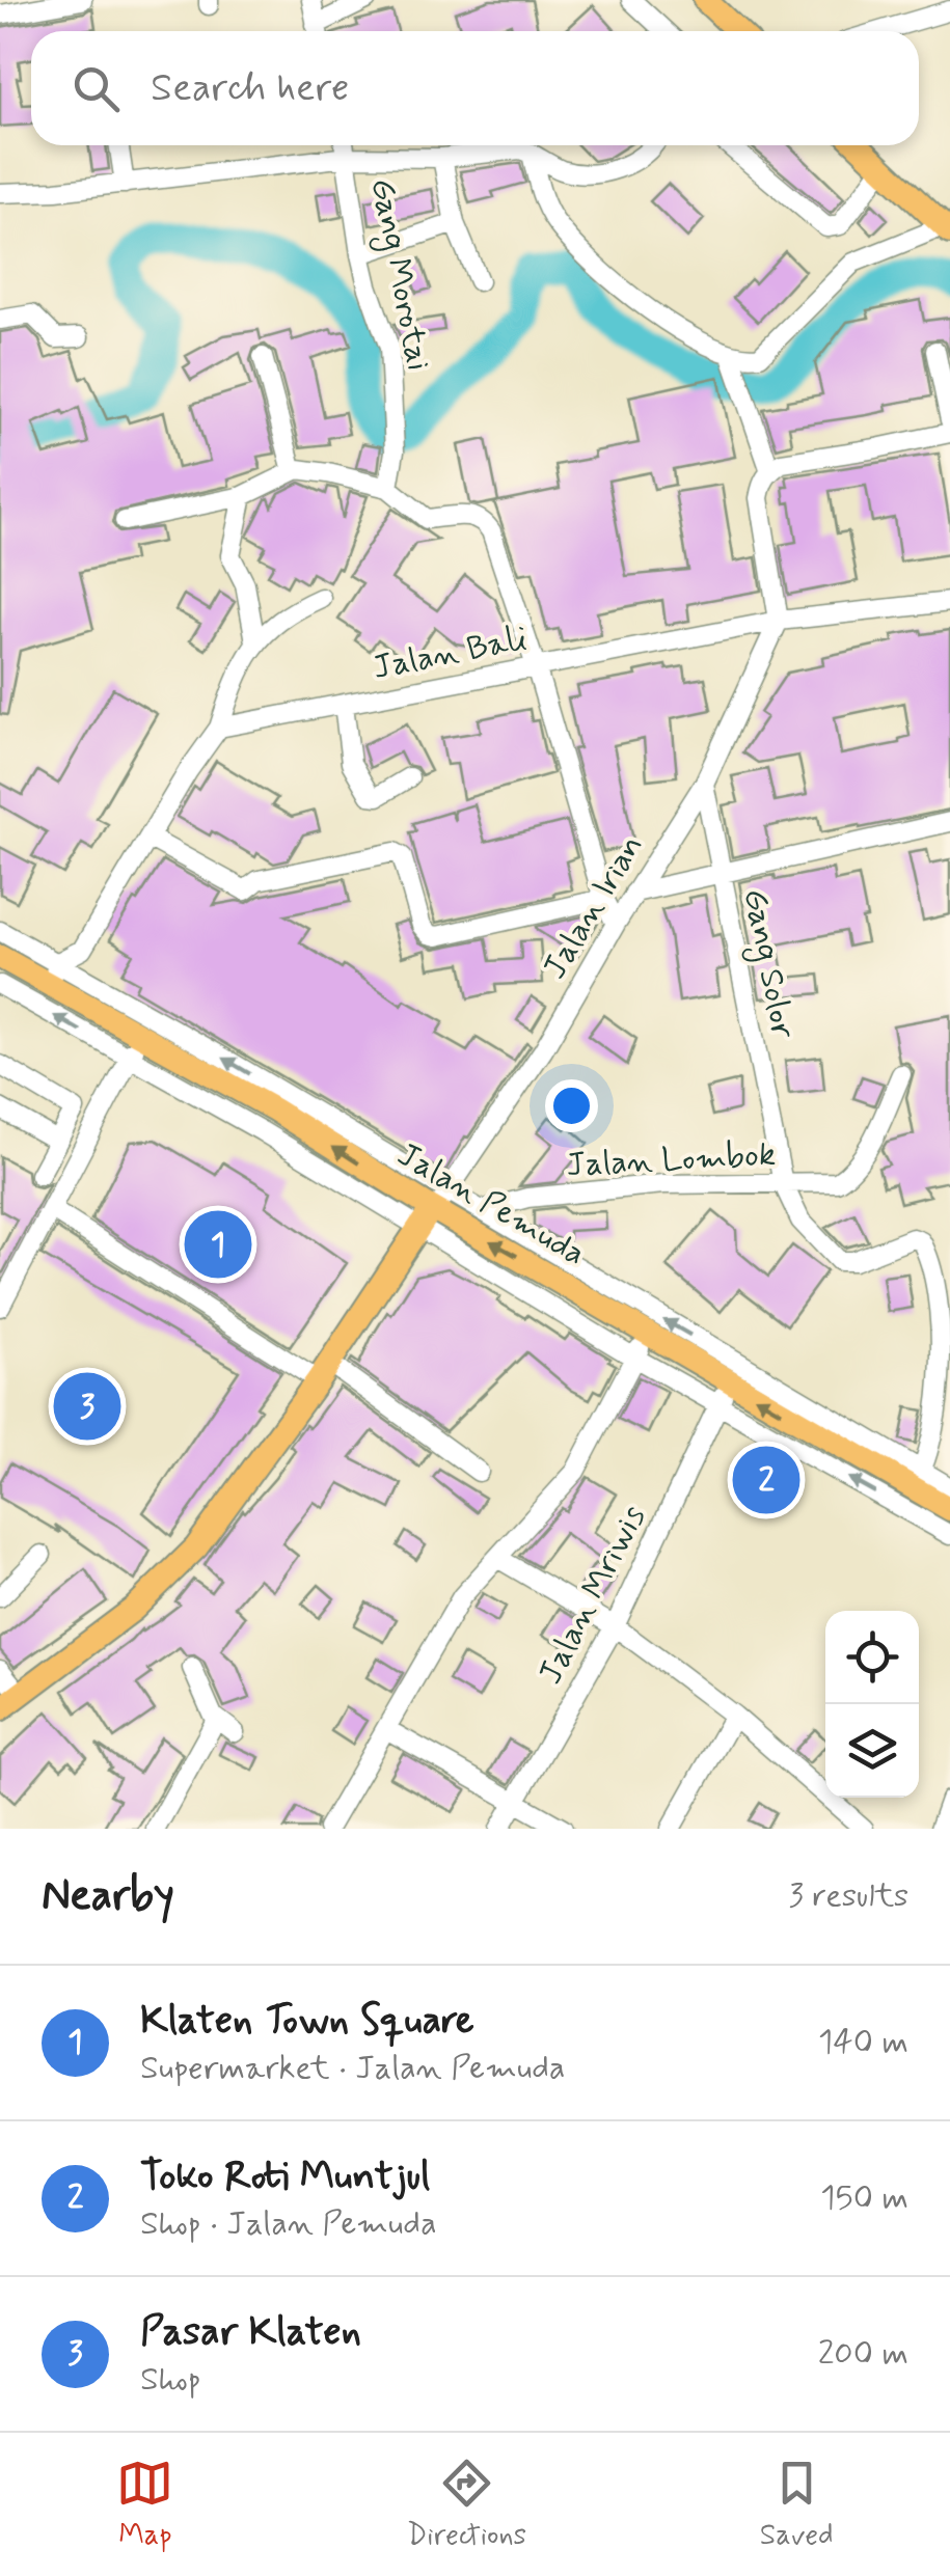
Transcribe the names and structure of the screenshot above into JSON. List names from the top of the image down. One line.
{"streets":{"main road":["Jalan Pemuda"],"street":["Gang Morotai","Jalan Bali","Jalan Irian","Gang Solor","Jalan Lombok","Jalan Mriwis"]},"crossings":[["Jalan Bali","Jalan Irian"],["Jalan Irian","Gang Solor"],["Jalan Irian","Jalan Pemuda"],["Gang Solor","Jalan Lombok"],["Jalan Pemuda","Jalan Mriwis"]],"one_way":["Jalan Pemuda"],"page":{"search":"Search here","pins":["1","3","2"],"heading":["Nearby","3 results"],"list":[{"mark":"1","name":"Klaten Town Square","note":"Supermarket · Jalan Pemuda","value":"140 m"},{"mark":"2","name":"Toko Roti Muntjul","note":"Shop · Jalan Pemuda","value":"150 m"},{"mark":"3","name":"Pasar Klaten","note":"Shop","value":"200 m"}],"nav":["Map","Directions","Saved"]}}
